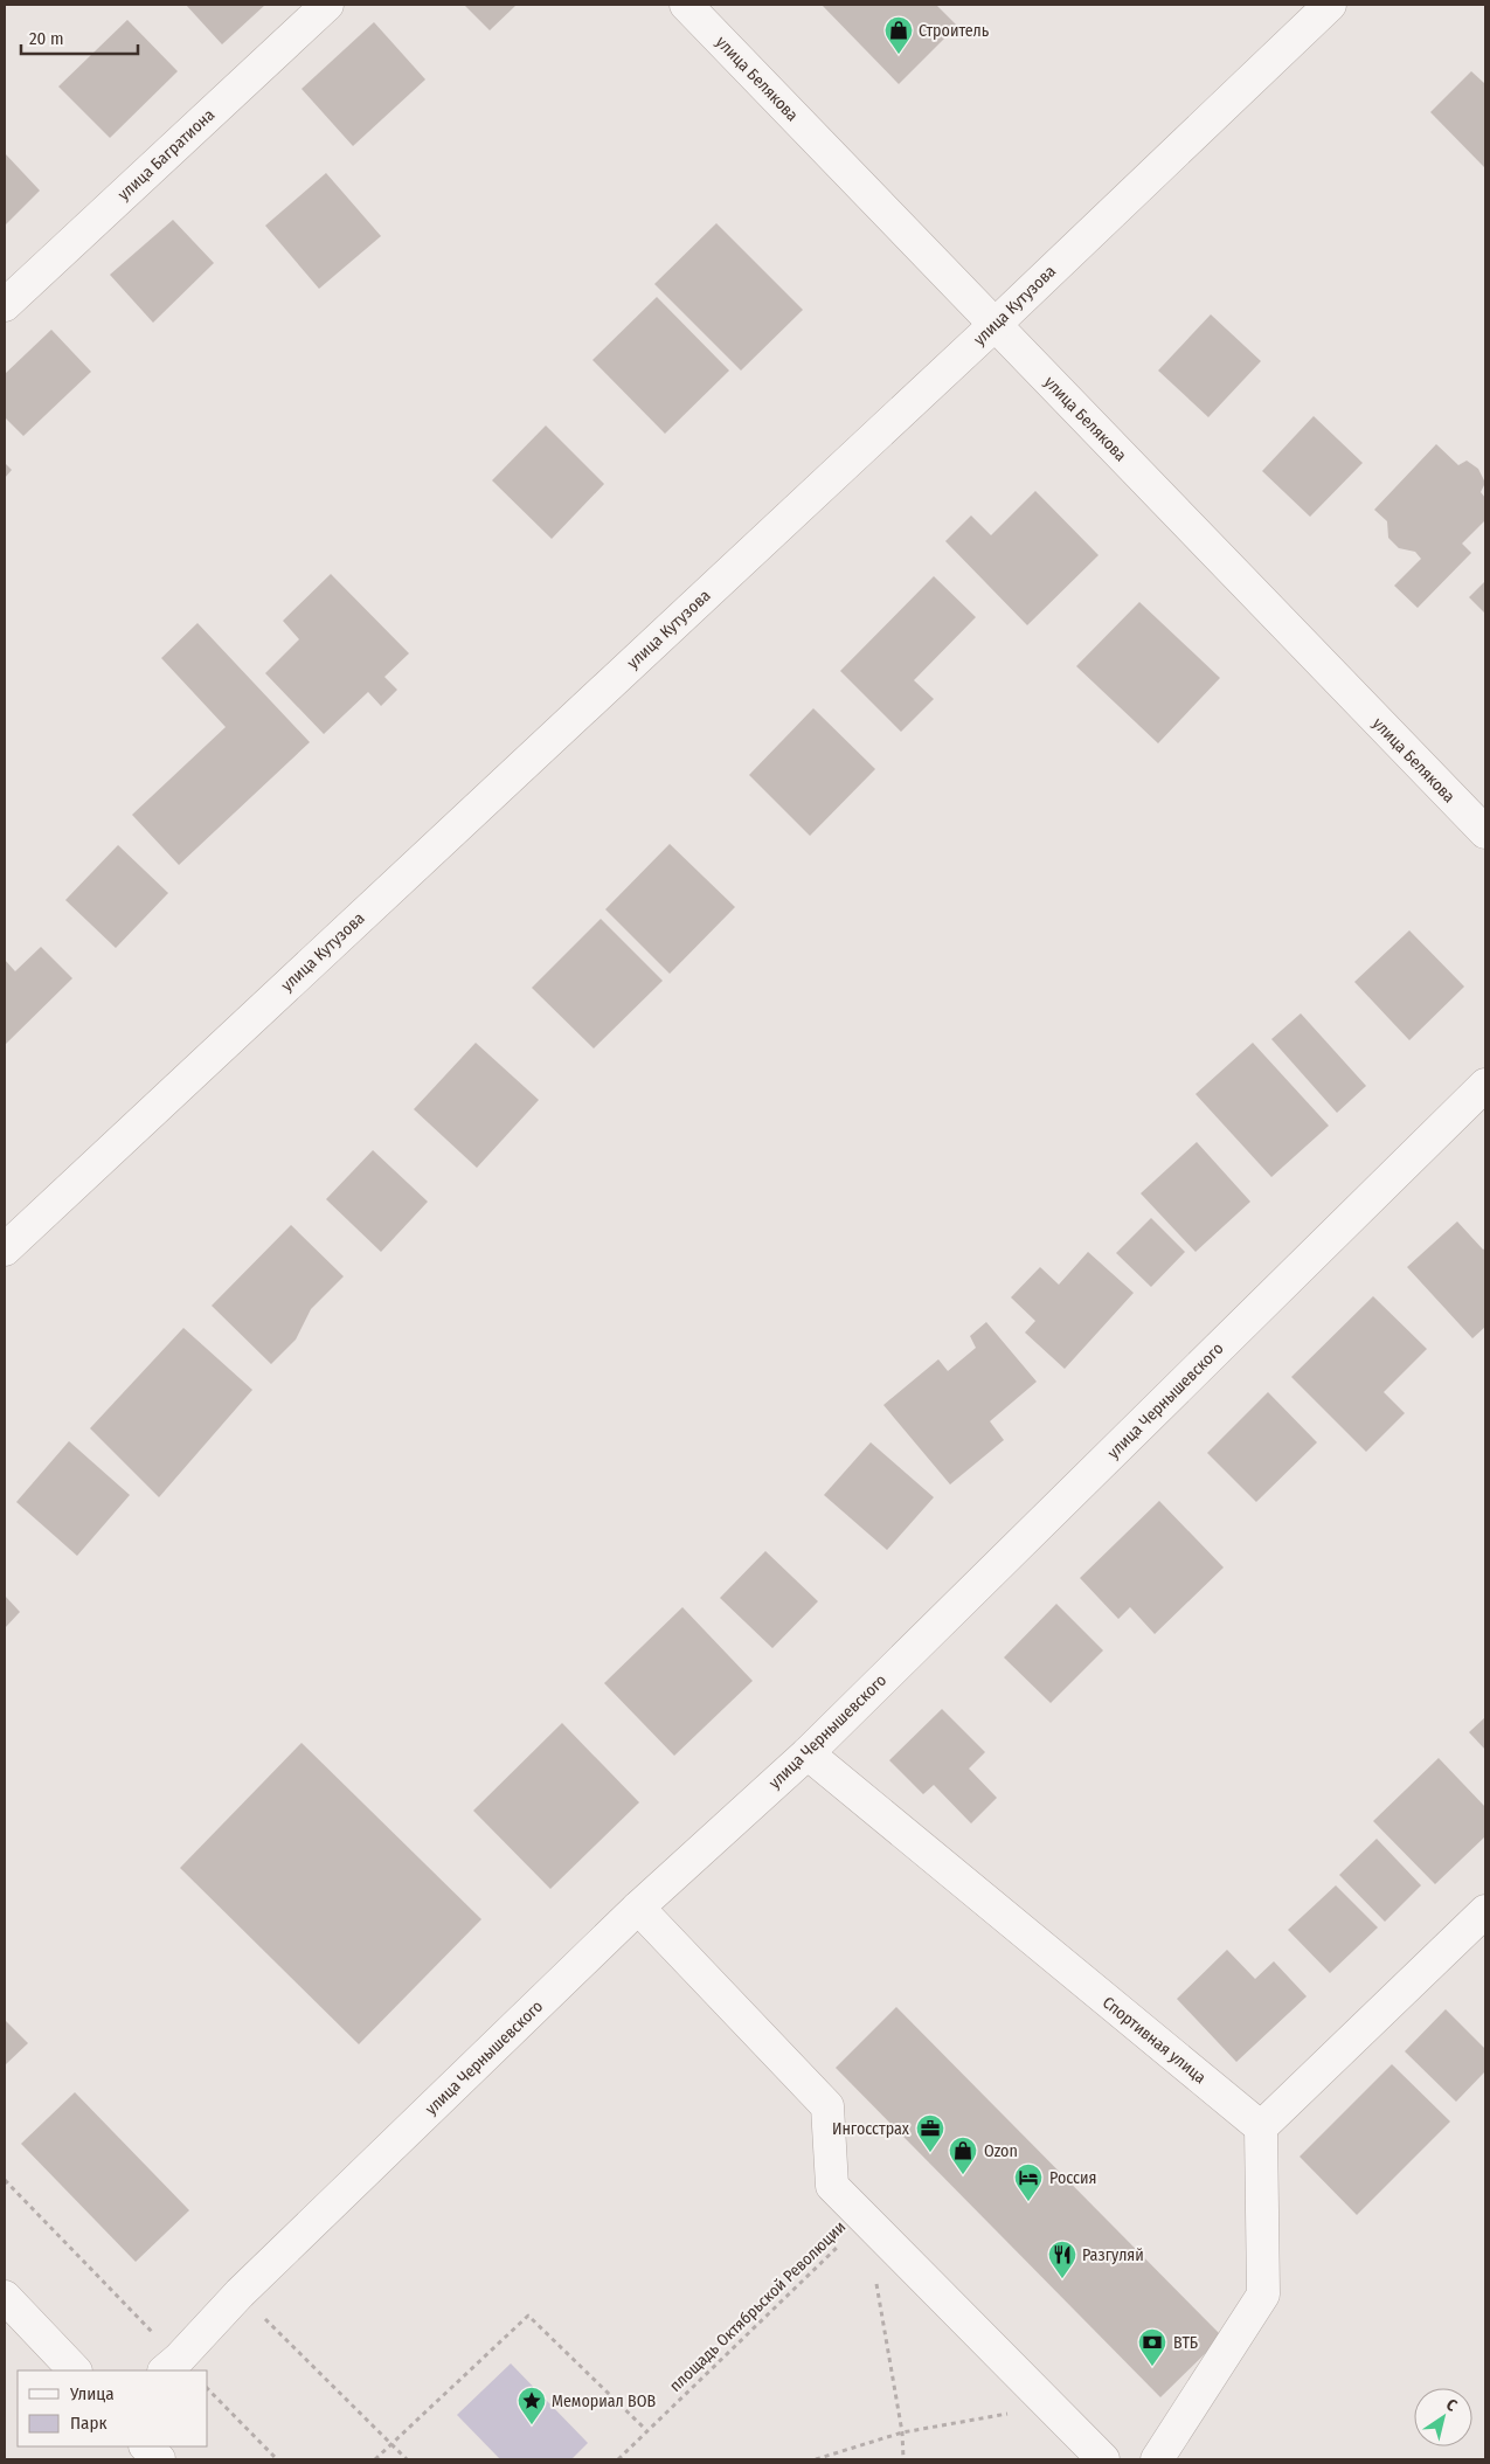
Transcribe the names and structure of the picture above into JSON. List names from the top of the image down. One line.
{"streets":{"street":["улица Белякова","улица Багратиона","улица Кутузова","улица Чернышевского","Спортивная улица"],"path":["площадь Октябрьской Революции"]},"crossings":[["улица Белякова","улица Кутузова"],["улица Чернышевского","Спортивная улица"]],"places":{"shop":["Строитель","Ozon"],"office":["Ингосстрах"],"hotel":["Россия"],"restaurant":["Разгуляй"],"bank":["ВТБ"],"place":["Мемориал ВОВ"]},"legend":["Улица","Парк"],"scale_bar":"20 m","north":"top right"}
